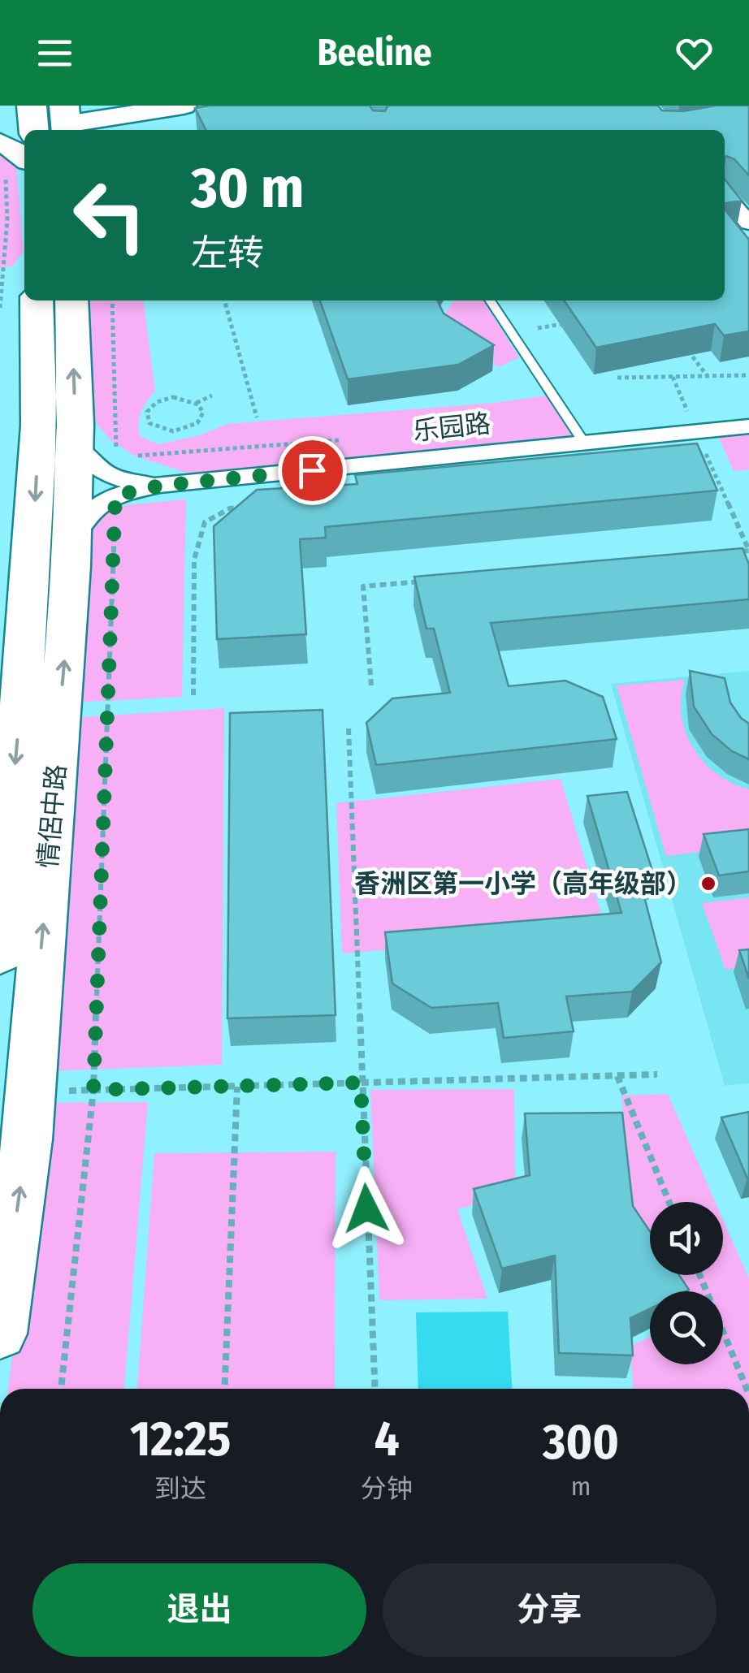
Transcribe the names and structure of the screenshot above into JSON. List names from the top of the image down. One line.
{"streets":{"highway":["情侶中路"],"street":["乐园路"]},"places":["香洲区第一小学（高年级部）"],"page":{"header":"Beeline","turn":["30 m","左转"],"eta":["12:25","到达","4","分钟","300","m"],"buttons":["退出","分享"]}}
